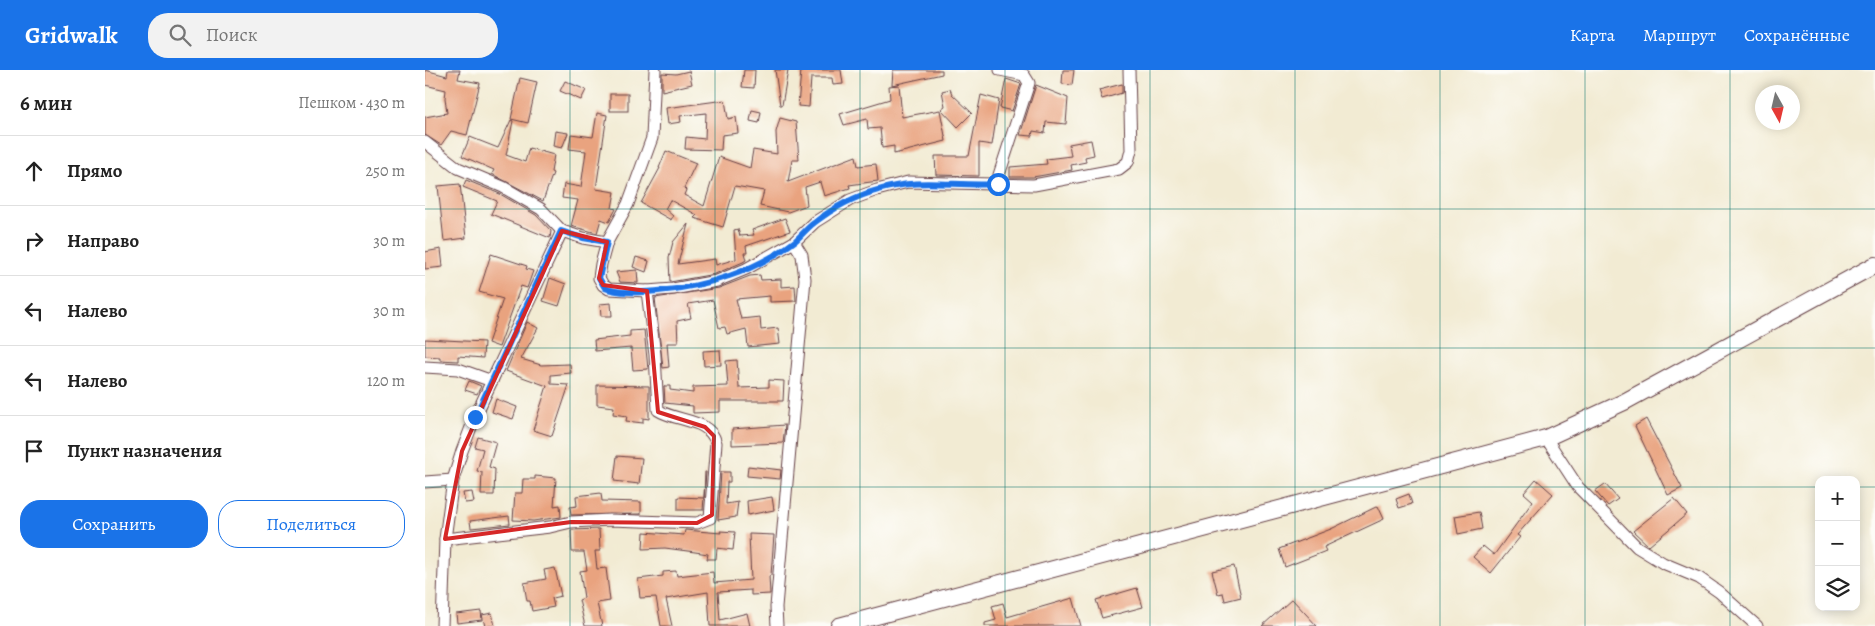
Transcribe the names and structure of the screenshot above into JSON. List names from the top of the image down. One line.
{"north":"bottom","page":{"header":"Gridwalk","search":"Поиск","nav":["Карта","Маршрут","Сохранённые"],"heading":["6 мин","Пешком · 430 m"],"list":[["Прямо","250 m"],["Направо","30 m"],["Налево","30 m"],["Налево","120 m"],"Пункт назначения"],"map_buttons":["+","−"],"buttons":["Сохранить","Поделиться"]}}
